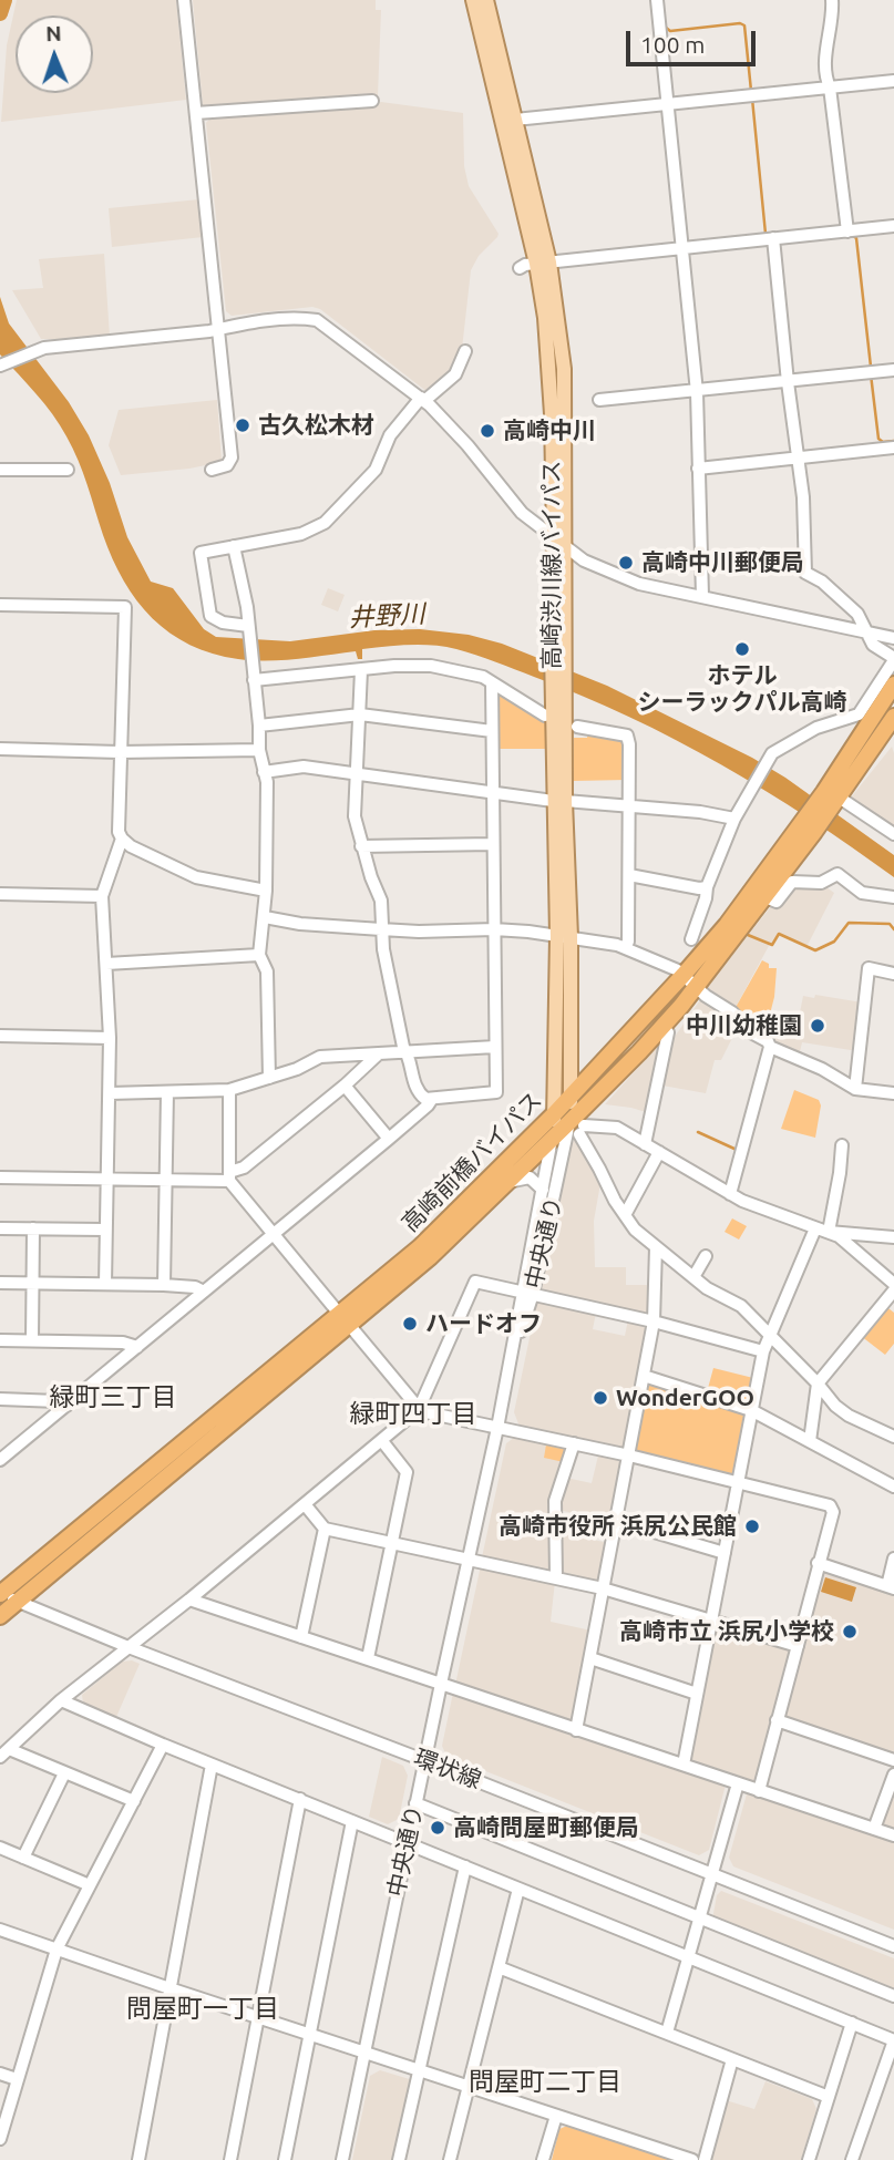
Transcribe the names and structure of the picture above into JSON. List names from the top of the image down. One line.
{"streets":{"highway":["高崎前橋バイパス"],"main road":["高崎渋川線バイパス"],"street":["中央通り","環状線"]},"crossings":[["高崎渋川線バイパス","高崎前橋バイパス"],["高崎渋川線バイパス","中央通り"],["高崎前橋バイパス","中央通り"],["高崎前橋バイパス","環状線"],["中央通り","環状線"]],"districts":["緑町三丁目","緑町四丁目","問屋町一丁目","問屋町二丁目"],"water":["井野川"],"places":["古久松木材","高崎中川","高崎中川郵便局","ホテル シーラックパル高崎","中川幼稚園","ハードオフ","WonderGOO","高崎市役所 浜尻公民館","高崎市立 浜尻小学校","高崎問屋町郵便局"],"scale_bar":"100 m","north":"top"}
